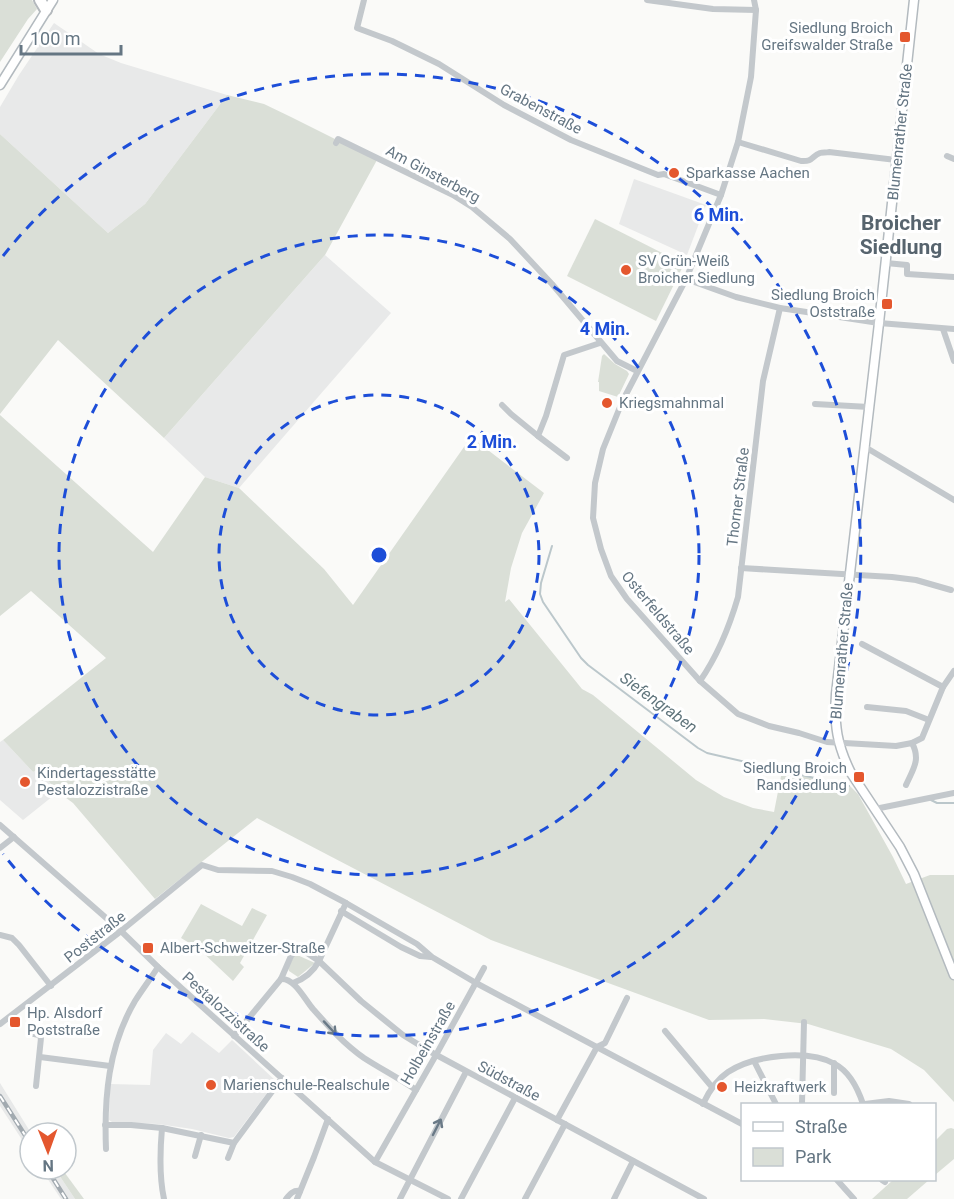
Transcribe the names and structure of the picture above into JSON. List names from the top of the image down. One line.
{"streets":{"street":["Grabenstraße","Blumenrather Straße","Am Ginsterberg","Thorner Straße","Osterfeldstraße","Poststraße","Pestalozzistraße","Holbeinstraße","Südstraße"]},"crossings":[["Grabenstraße","Osterfeldstraße"],["Blumenrather Straße","Osterfeldstraße"],["Am Ginsterberg","Osterfeldstraße"],["Thorner Straße","Osterfeldstraße"],["Poststraße","Pestalozzistraße"],["Pestalozzistraße","Holbeinstraße"],["Holbeinstraße","Südstraße"]],"districts":["Broicher Siedlung"],"water":["Siefengraben"],"places":{"transit":["Siedlung Broich Greifswalder Straße","Siedlung Broich Oststraße","Siedlung Broich Randsiedlung","Albert-Schweitzer-Straße","Hp. Alsdorf Poststraße"],"other":["Sparkasse Aachen","SV Grün-Weiß Broicher Siedlung","Kriegsmahnmal","Kindertagesstätte Pestalozzistraße","Marienschule-Realschule","Heizkraftwerk"]},"legend":["Straße","Park"],"scale_bar":"100 m","north":"bottom","rings":["6 Min.","4 Min.","2 Min."]}
